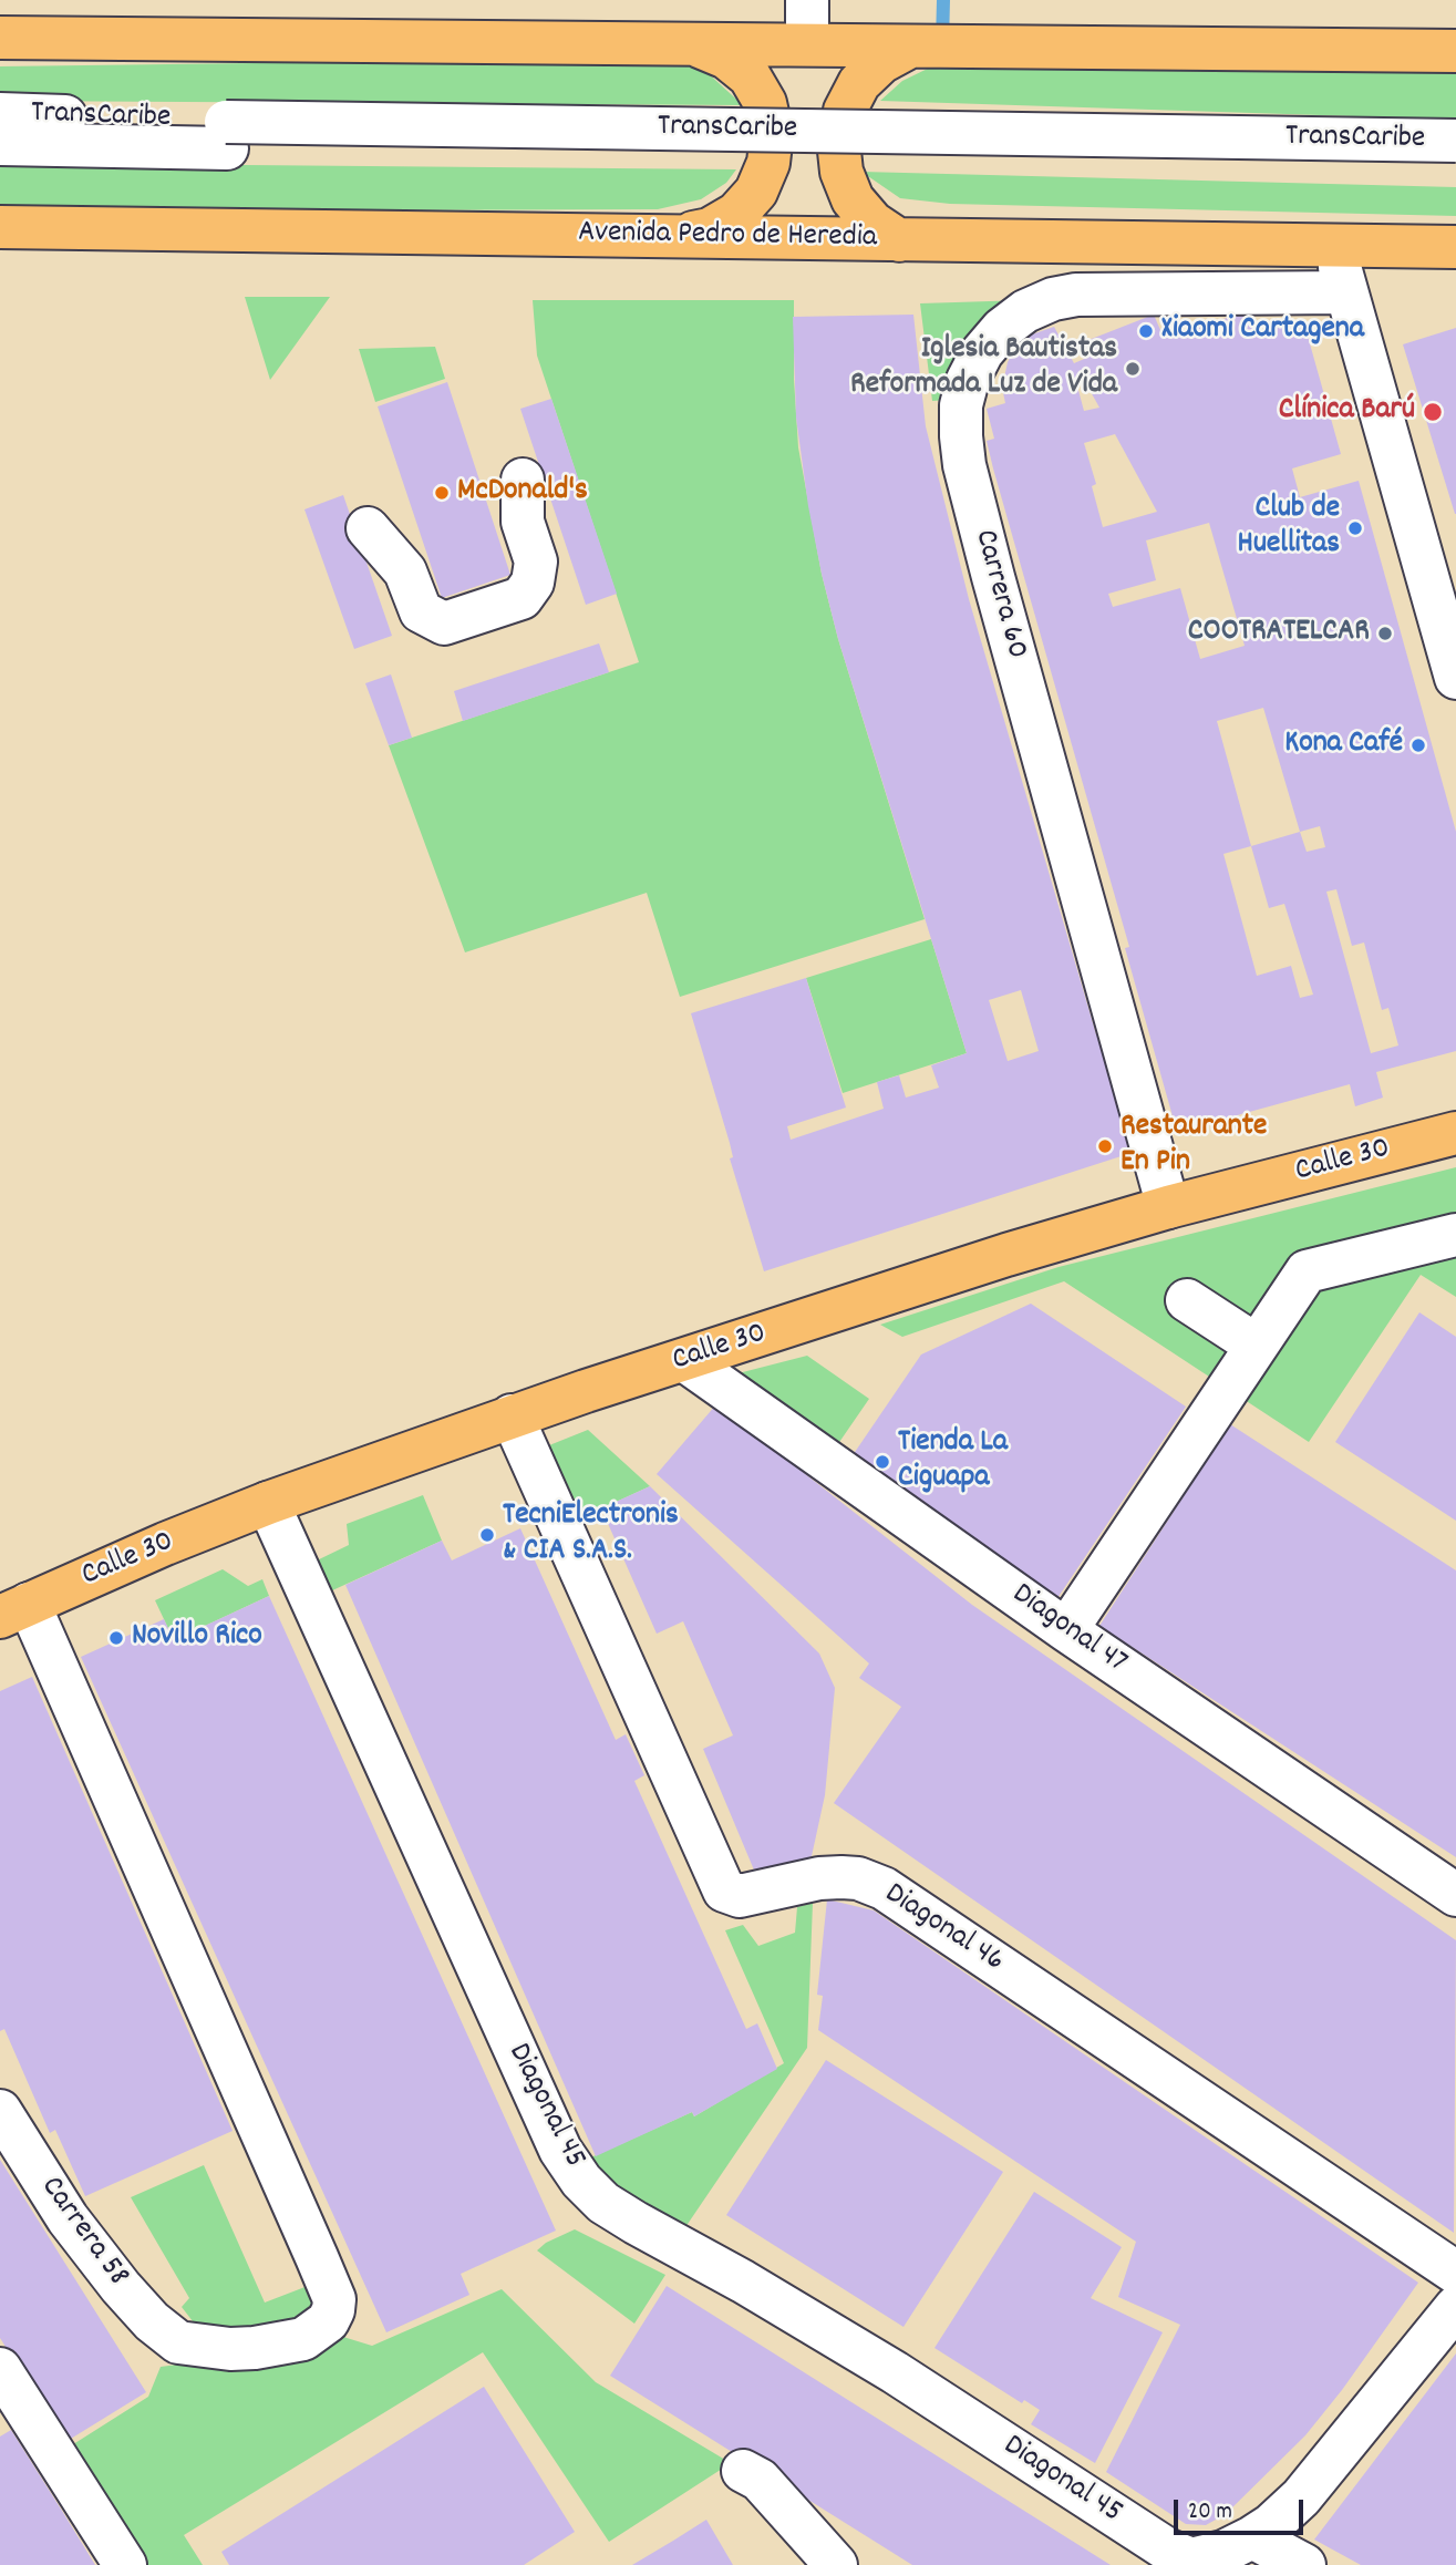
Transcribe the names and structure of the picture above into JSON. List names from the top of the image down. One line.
{"streets":{"main road":["Avenida Pedro de Heredia","Calle 30"],"street":["TransCaribe","Carrera 60","Diagonal 47","Diagonal 46","Diagonal 45","Carrera 58"]},"crossings":[["Carrera 60","Calle 30"],["Calle 30","Diagonal 47"],["Calle 30","Diagonal 46"],["Calle 30","Diagonal 45"],["Calle 30","Carrera 58"]],"places":["Xiaomi Cartagena","Iglesia Bautistas Reformada Luz de Vida","Clínica Barú","McDonald's","Club de Huellitas","COOTRATELCAR","Kona Café","Restaurante En Pin","Tienda La Ciguapa","TecniElectronis & CIA S.A.S.","Novillo Rico"],"scale_bar":"20 m"}
